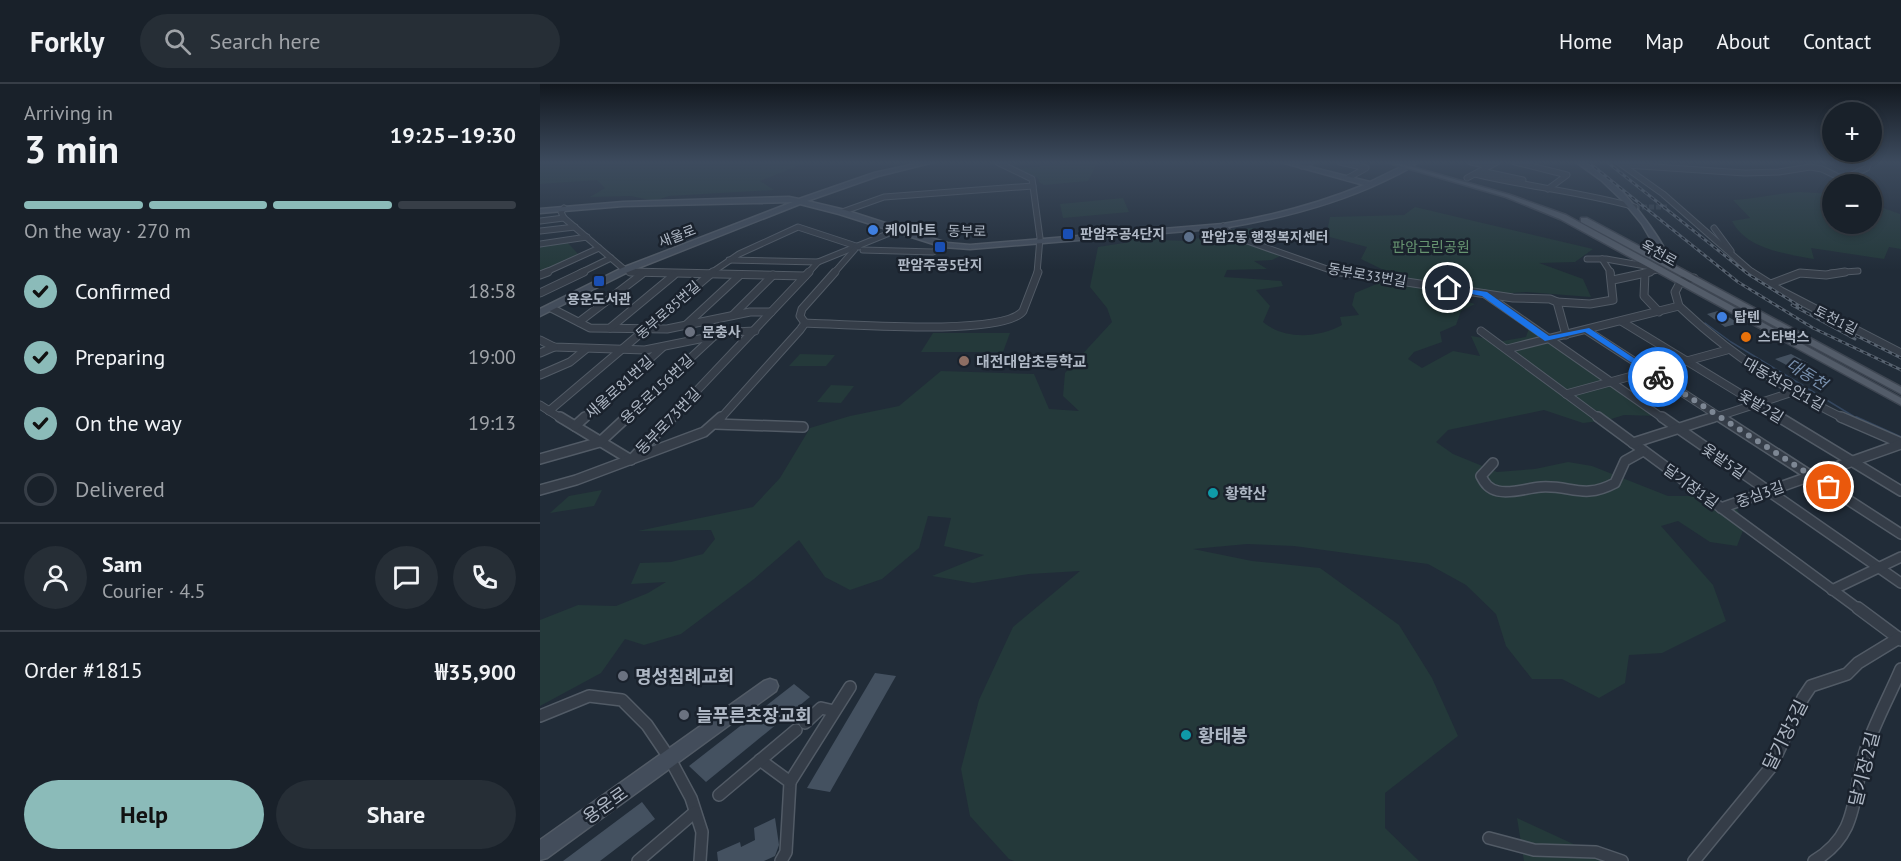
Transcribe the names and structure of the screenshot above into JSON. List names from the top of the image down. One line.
{"streets":{"main road":["동부로","새울로","옥천로","용운로"],"street":["동부로33번길","동부로85번길","토천1길","대동천우안1길","새울로81번길","용운로156번길","옻밭2길","동부로73번길","옻밭5길","달기장1길","중심3길","달기장3길","달기장2길"]},"crossings":[["동부로","새울로"],["동부로","동부로33번길"],["동부로","동부로73번길"],["동부로33번길","옻밭5길"],["동부로85번길","새울로81번길"],["동부로85번길","동부로73번길"],["대동천우안1길","중심3길"],["새울로81번길","용운로156번길"],["새울로81번길","동부로73번길"],["옻밭2길","중심3길"],["옻밭5길","중심3길"],["달기장1길","중심3길"],["달기장1길","달기장3길"]],"water":["대동천"],"parks":["판암근린공원"],"places":{"other":["케이마트","판암2동 행정복지센터","탑텐","문충사","스타벅스","대전대암초등학교","황학산","명성침례교회","늘푸른초장교회","황태봉"],"transit":["판암주공4단지","판암주공5단지","용운도서관"]},"page":{"header":"Forkly","search":"Search here","nav":["Home","Map","About","Contact"],"heading":["3 min","Arriving in","19:25–19:30"],"panel":["Sam","Courier · 4.5","Order #1815","₩35,900"],"map_buttons":["+","−"],"bar":"On the way · 270 m","list":[["Confirmed","18:58"],["Preparing","19:00"],["On the way","19:13"],"Delivered"],"buttons":["Help","Share"]}}
